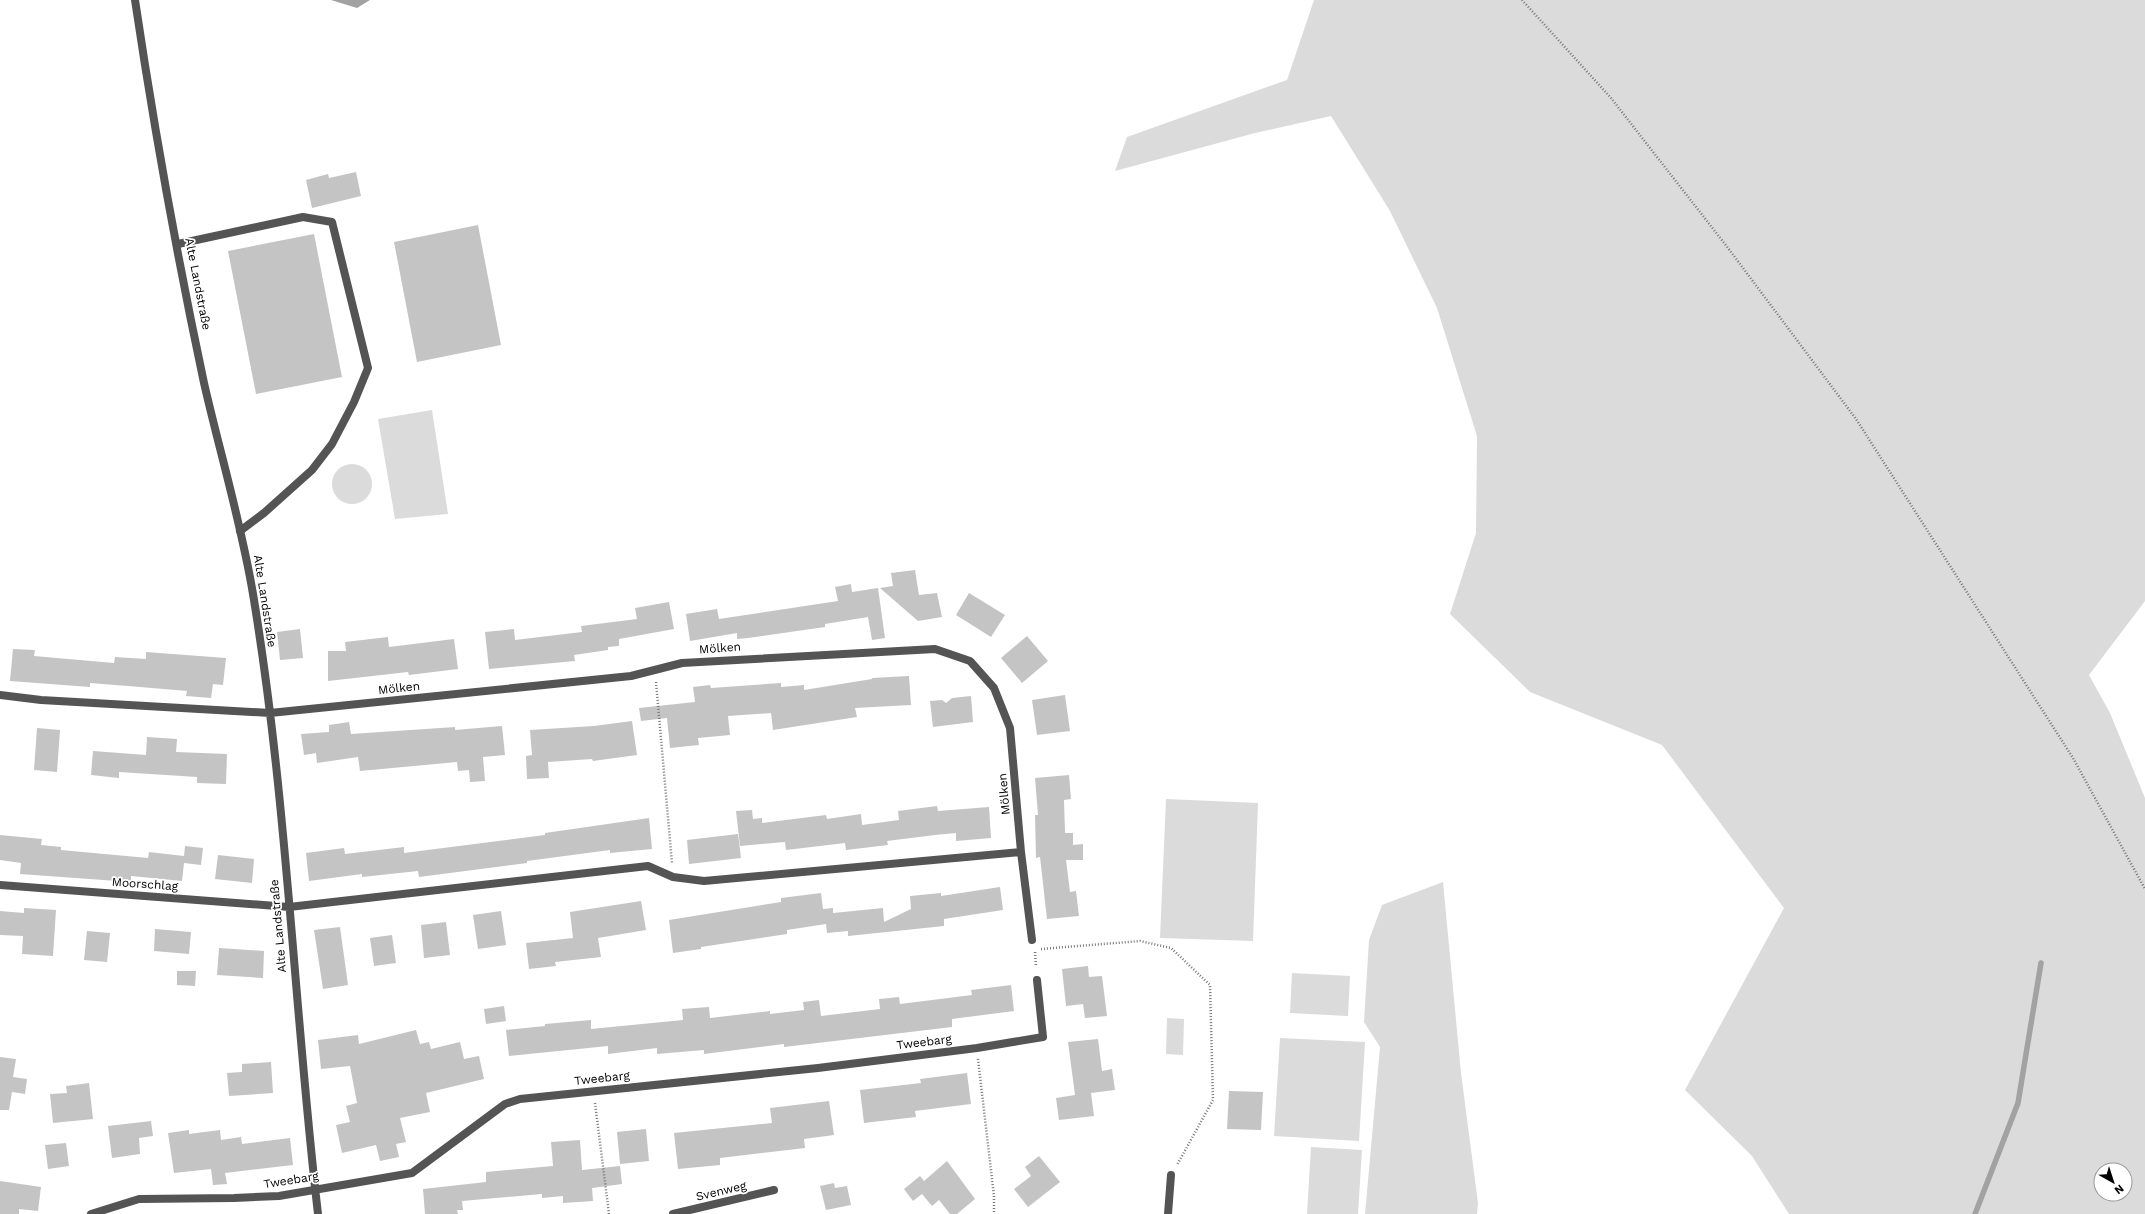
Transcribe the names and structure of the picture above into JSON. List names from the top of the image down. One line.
{"streets":{"street":["Alte Landstraße","Mölken","Moorschlag","Tweebarg","Svenweg"]},"crossings":[["Alte Landstraße","Mölken"],["Alte Landstraße","Moorschlag"],["Alte Landstraße","Tweebarg"]],"north":"bottom right"}
